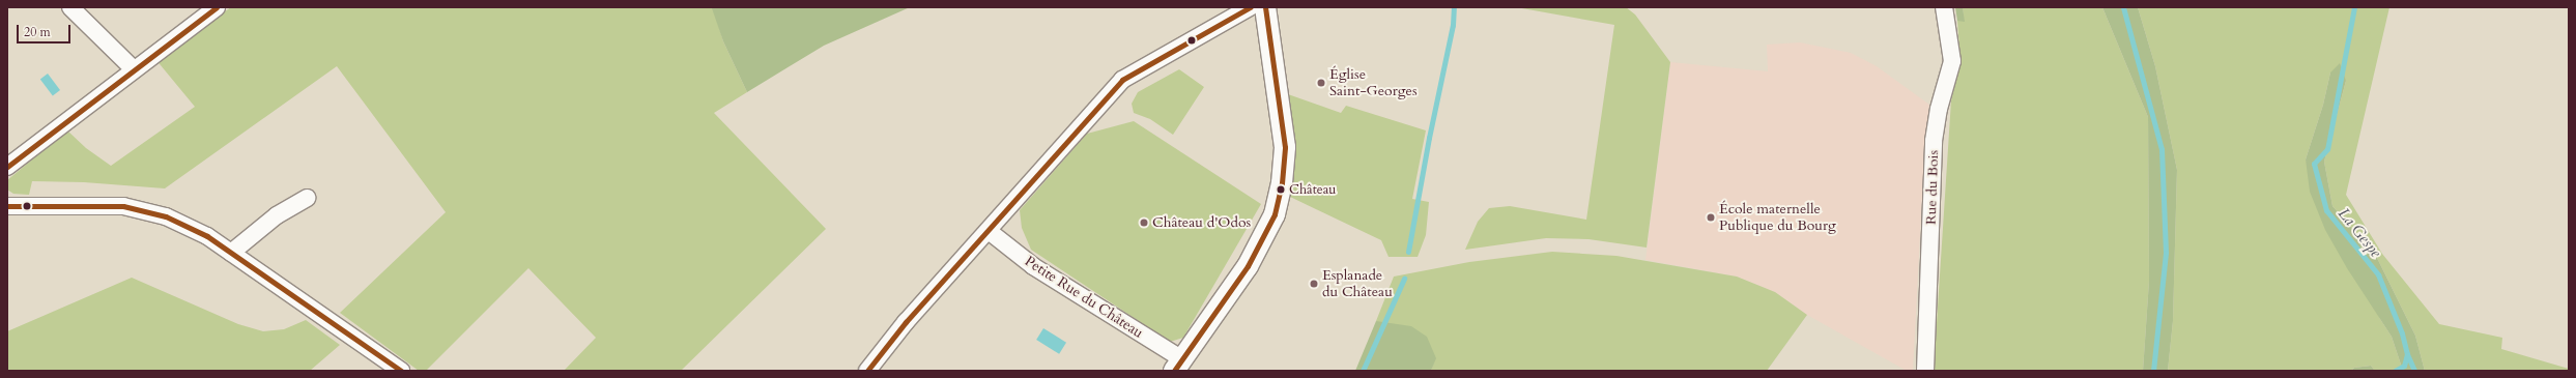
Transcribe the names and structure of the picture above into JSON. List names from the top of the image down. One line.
{"streets":{"street":["Rue du Bois","Petite Rue du Château"]},"water":["La Gespe"],"places":["Église Saint-Georges","Château","École maternelle Publique du Bourg","Château d'Odos","Esplanade du Château"],"scale_bar":"20 m"}
